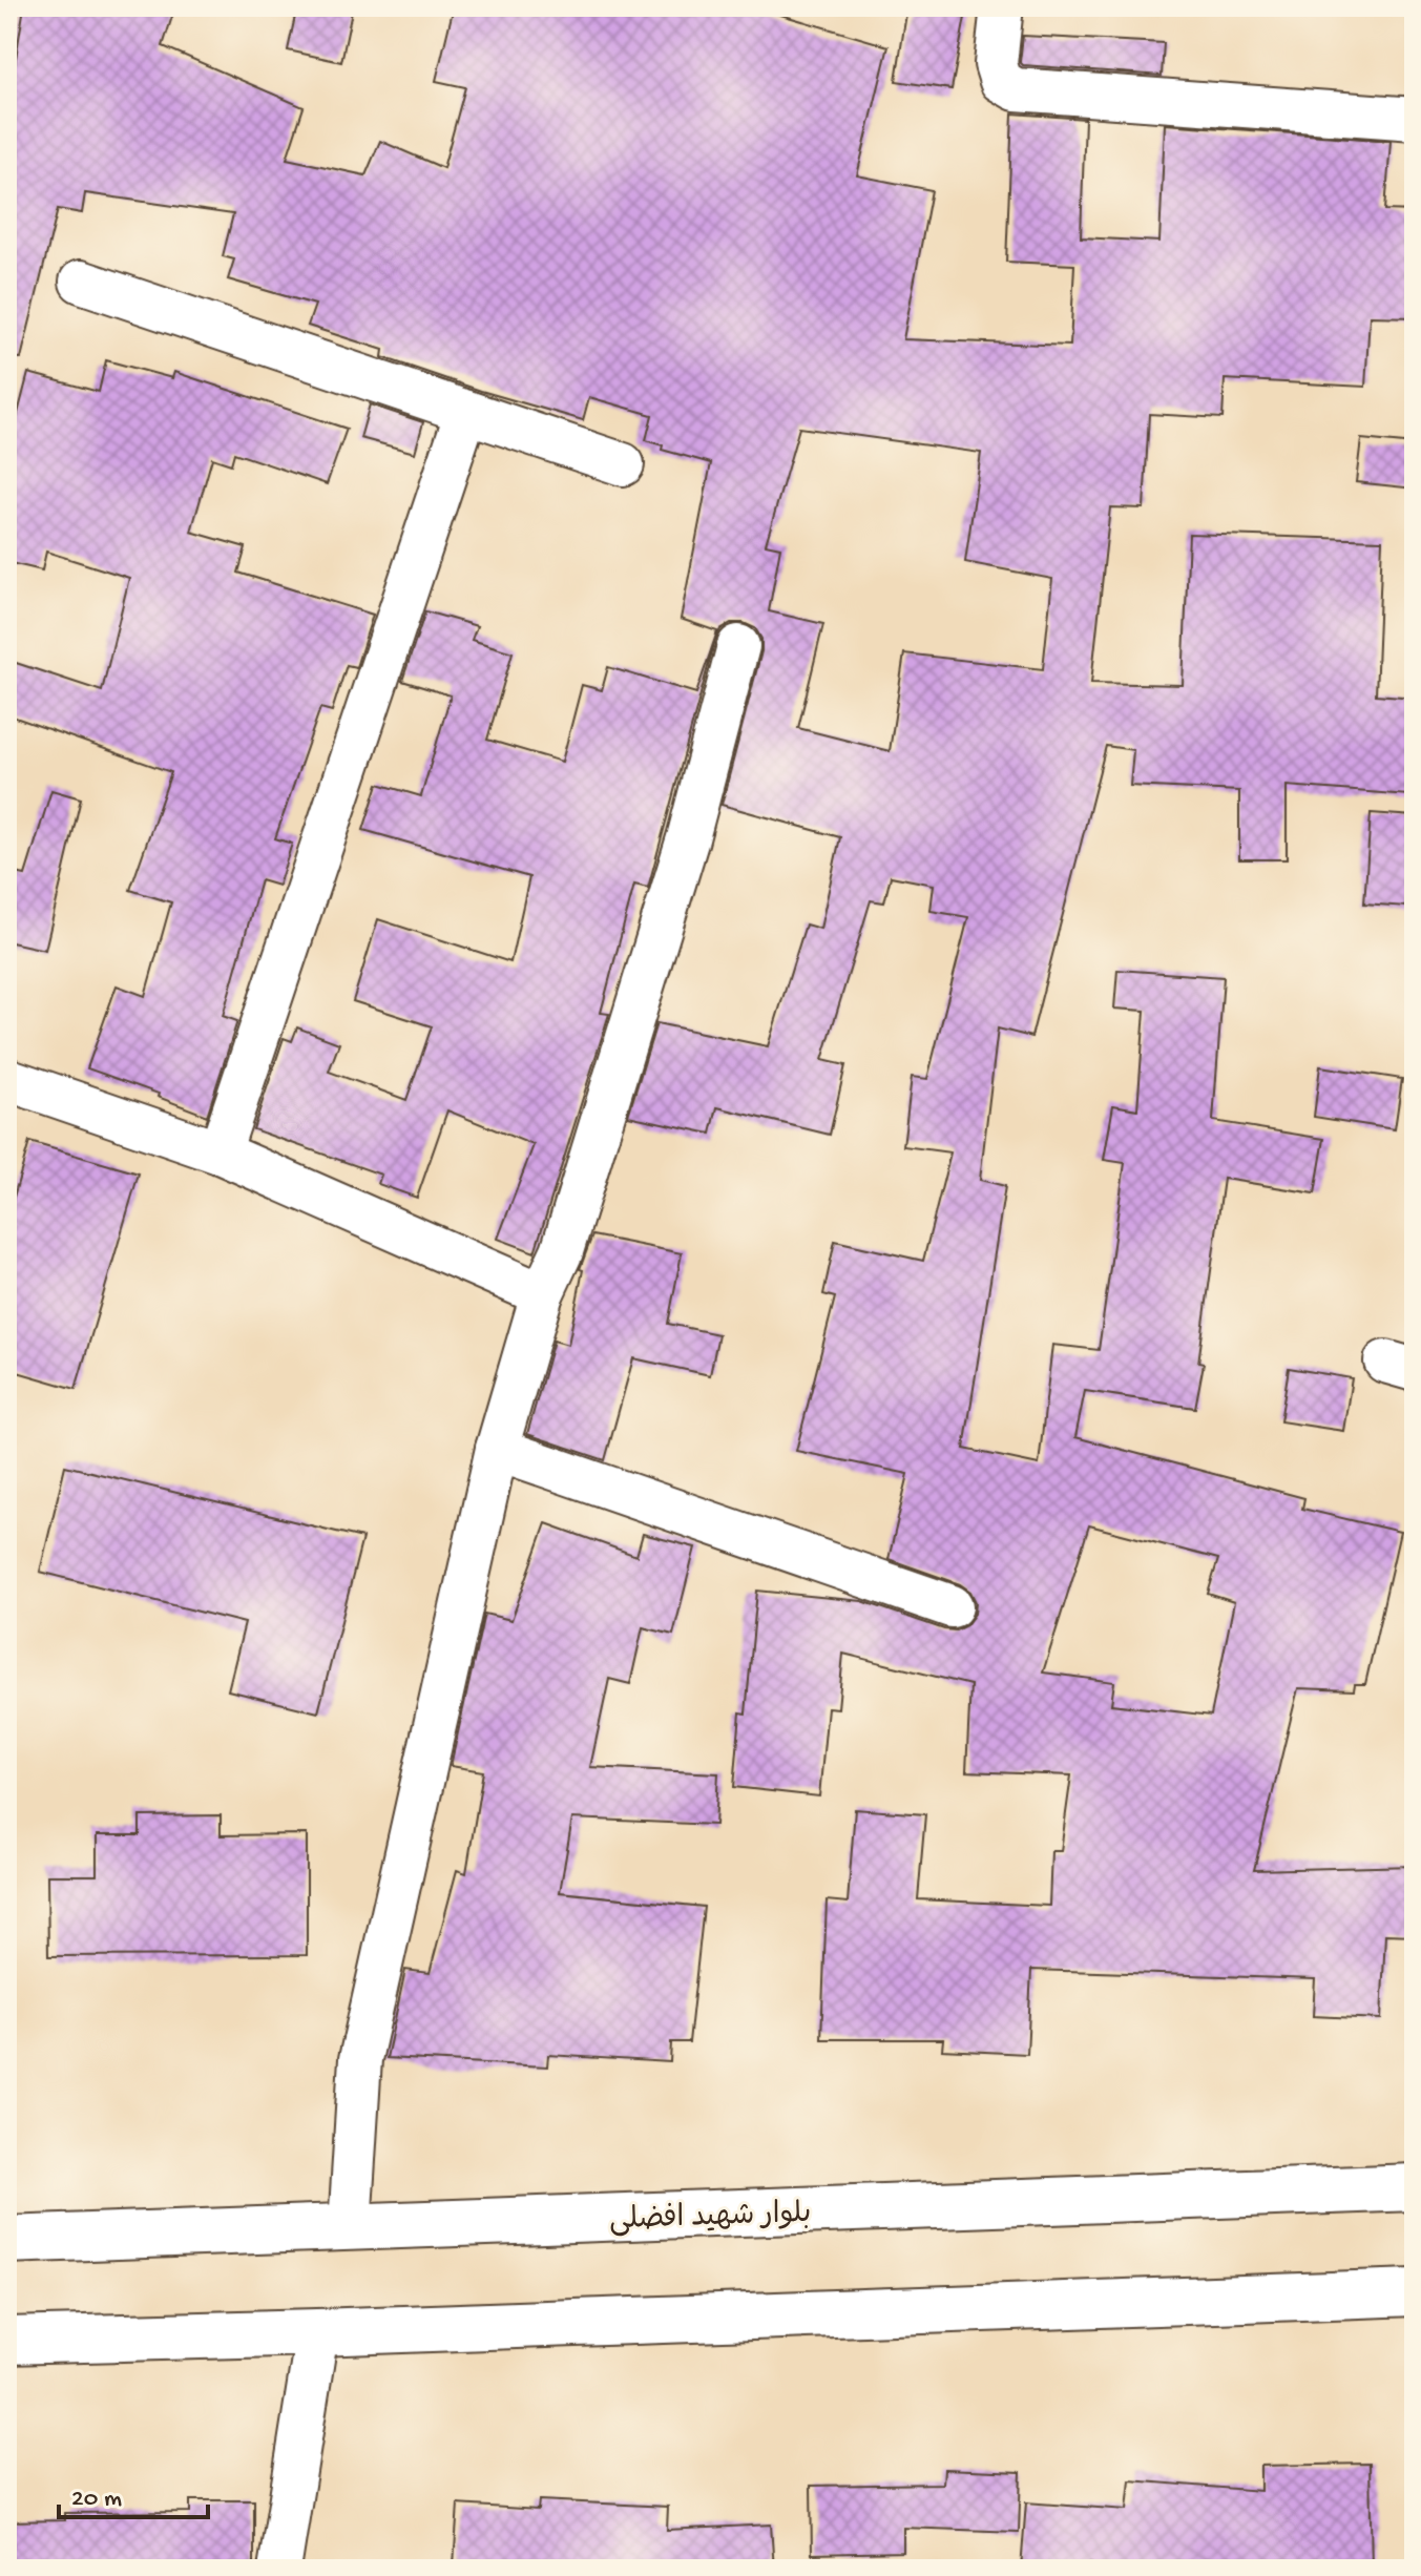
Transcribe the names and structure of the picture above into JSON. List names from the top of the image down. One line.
{"streets":{"main road":["بلوار شهید افضلی"]},"scale_bar":"20 m"}
